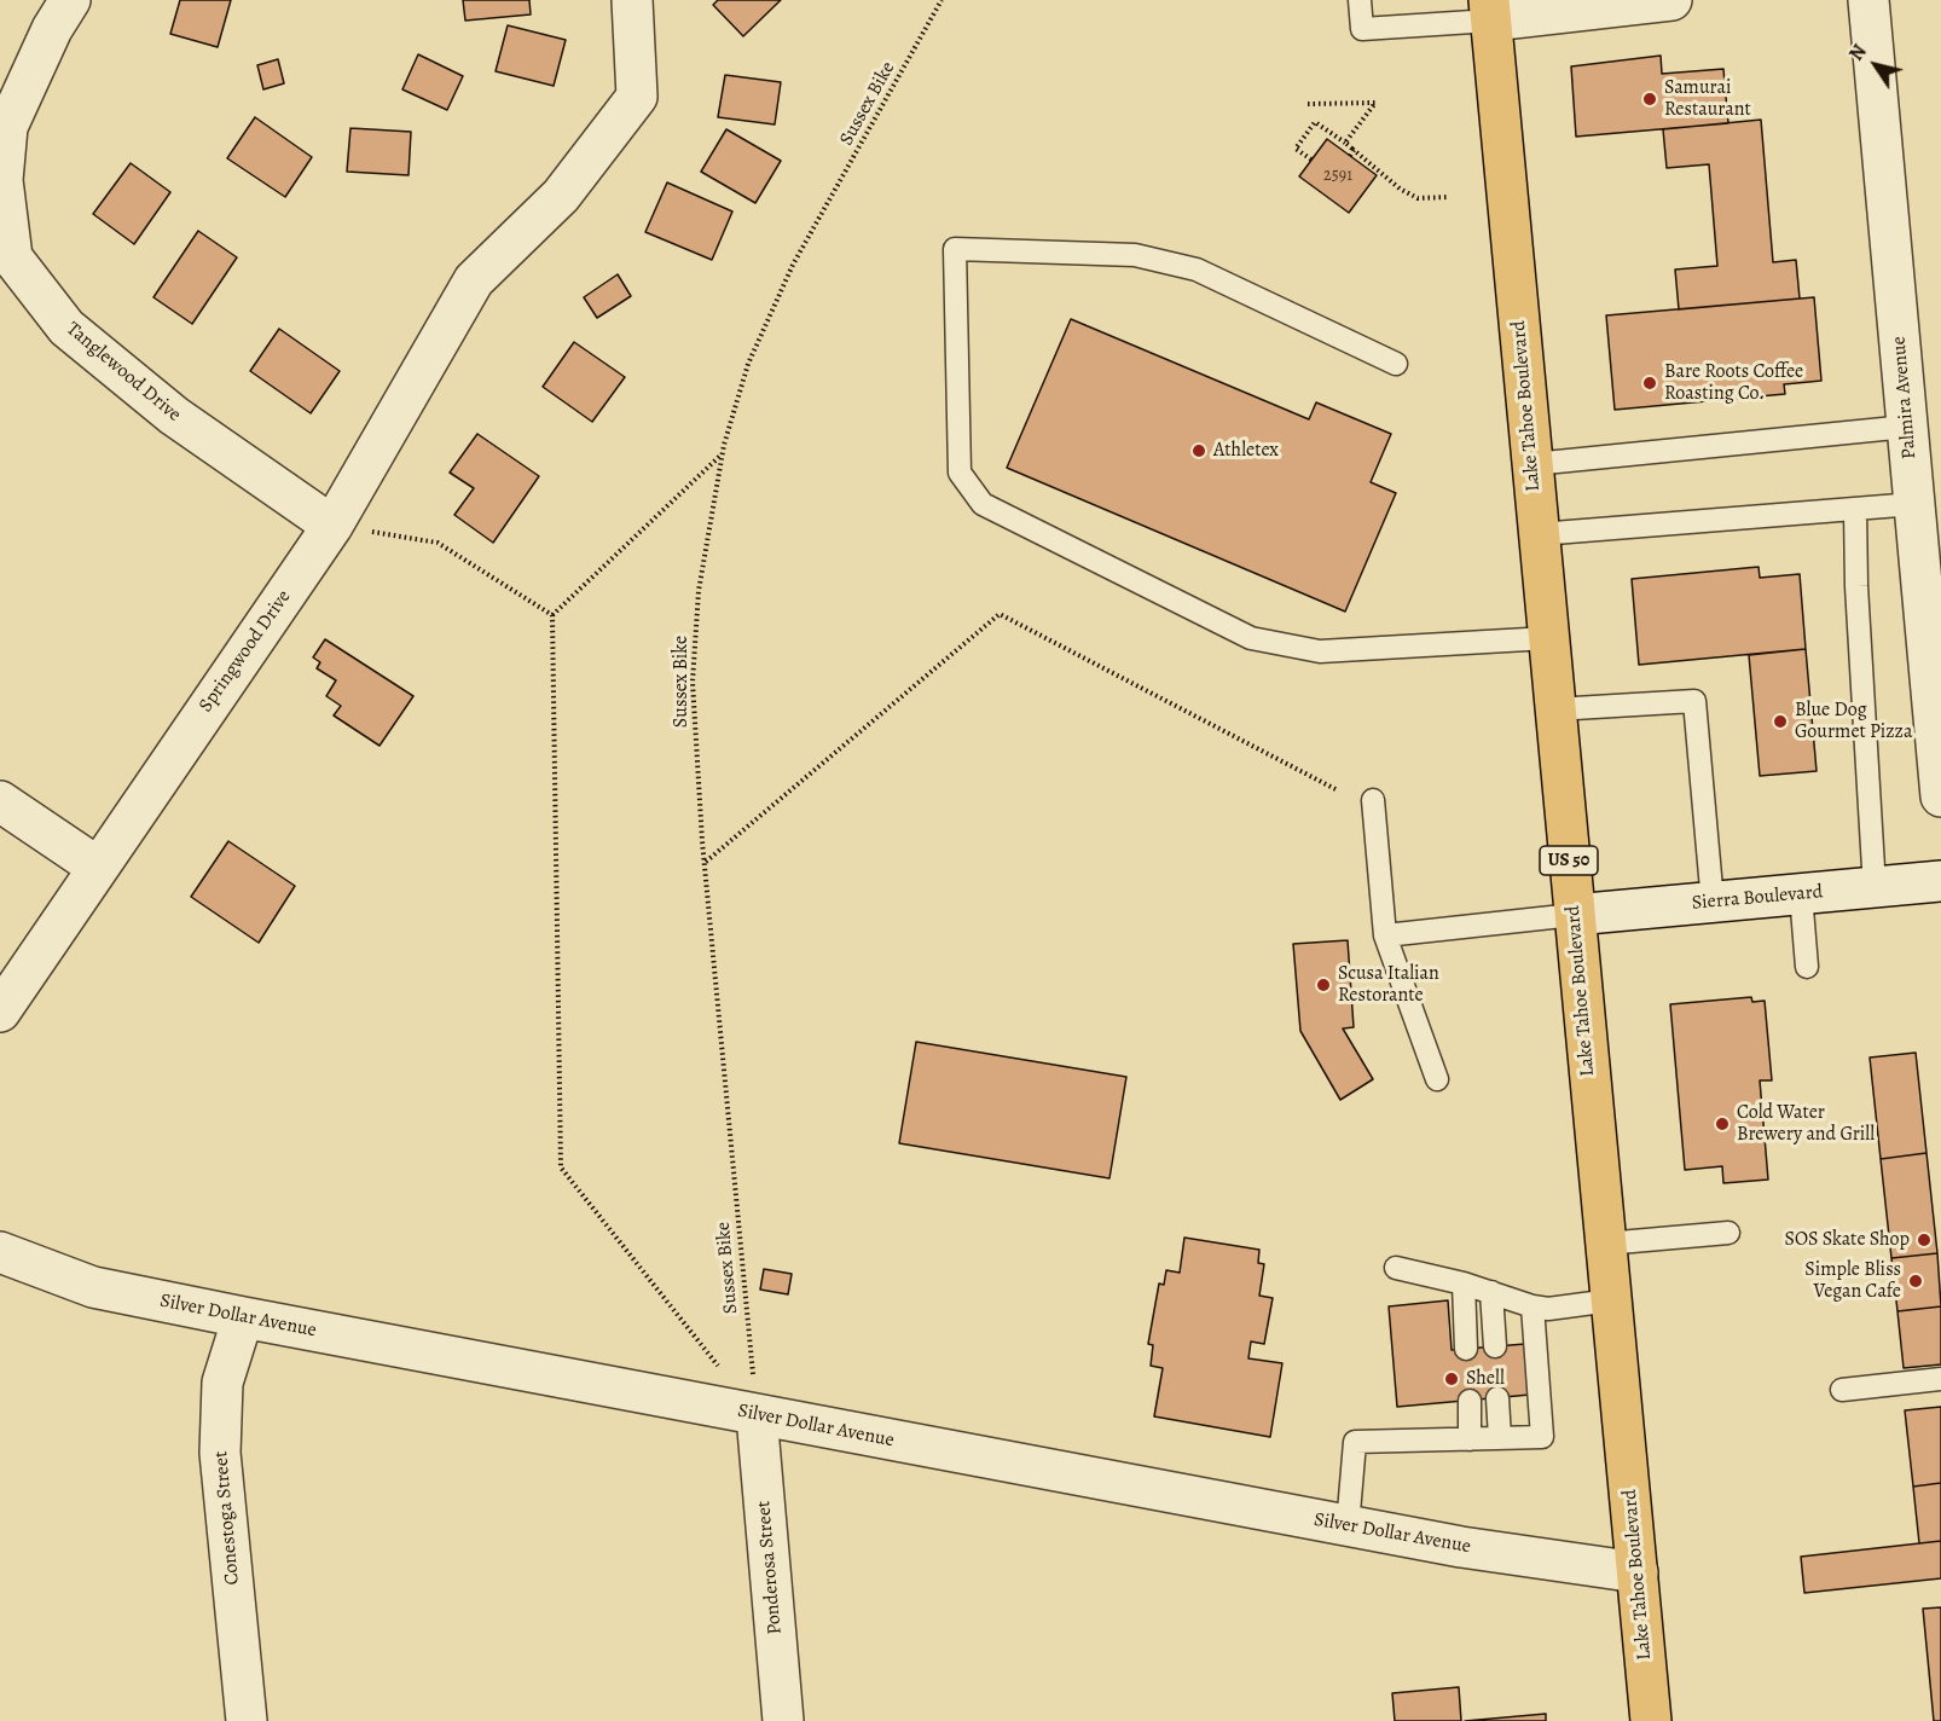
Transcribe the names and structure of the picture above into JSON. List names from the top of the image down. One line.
{"streets":{"highway":["Lake Tahoe Boulevard","US 50"],"street":["Tanglewood Drive","Palmira Avenue","Springwood Drive","Sierra Boulevard","Silver Dollar Avenue","Conestoga Street","Ponderosa Street"],"path":["Sussex Bike"]},"crossings":[["Sussex Bike","Silver Dollar Avenue"],["Sussex Bike","Ponderosa Street"],["Tanglewood Drive","Springwood Drive"],["Lake Tahoe Boulevard","Sierra Boulevard"],["Lake Tahoe Boulevard","Silver Dollar Avenue"],["Silver Dollar Avenue","Conestoga Street"],["Silver Dollar Avenue","Ponderosa Street"]],"places":["Samurai Restaurant","Bare Roots Coffee Roasting Co.","Athletex","Blue Dog Gourmet Pizza","Scusa Italian Restorante","Cold Water Brewery and Grill","SOS Skate Shop","Simple Bliss Vegan Cafe","Shell"],"house_numbers":["2591"],"north":"top left"}
